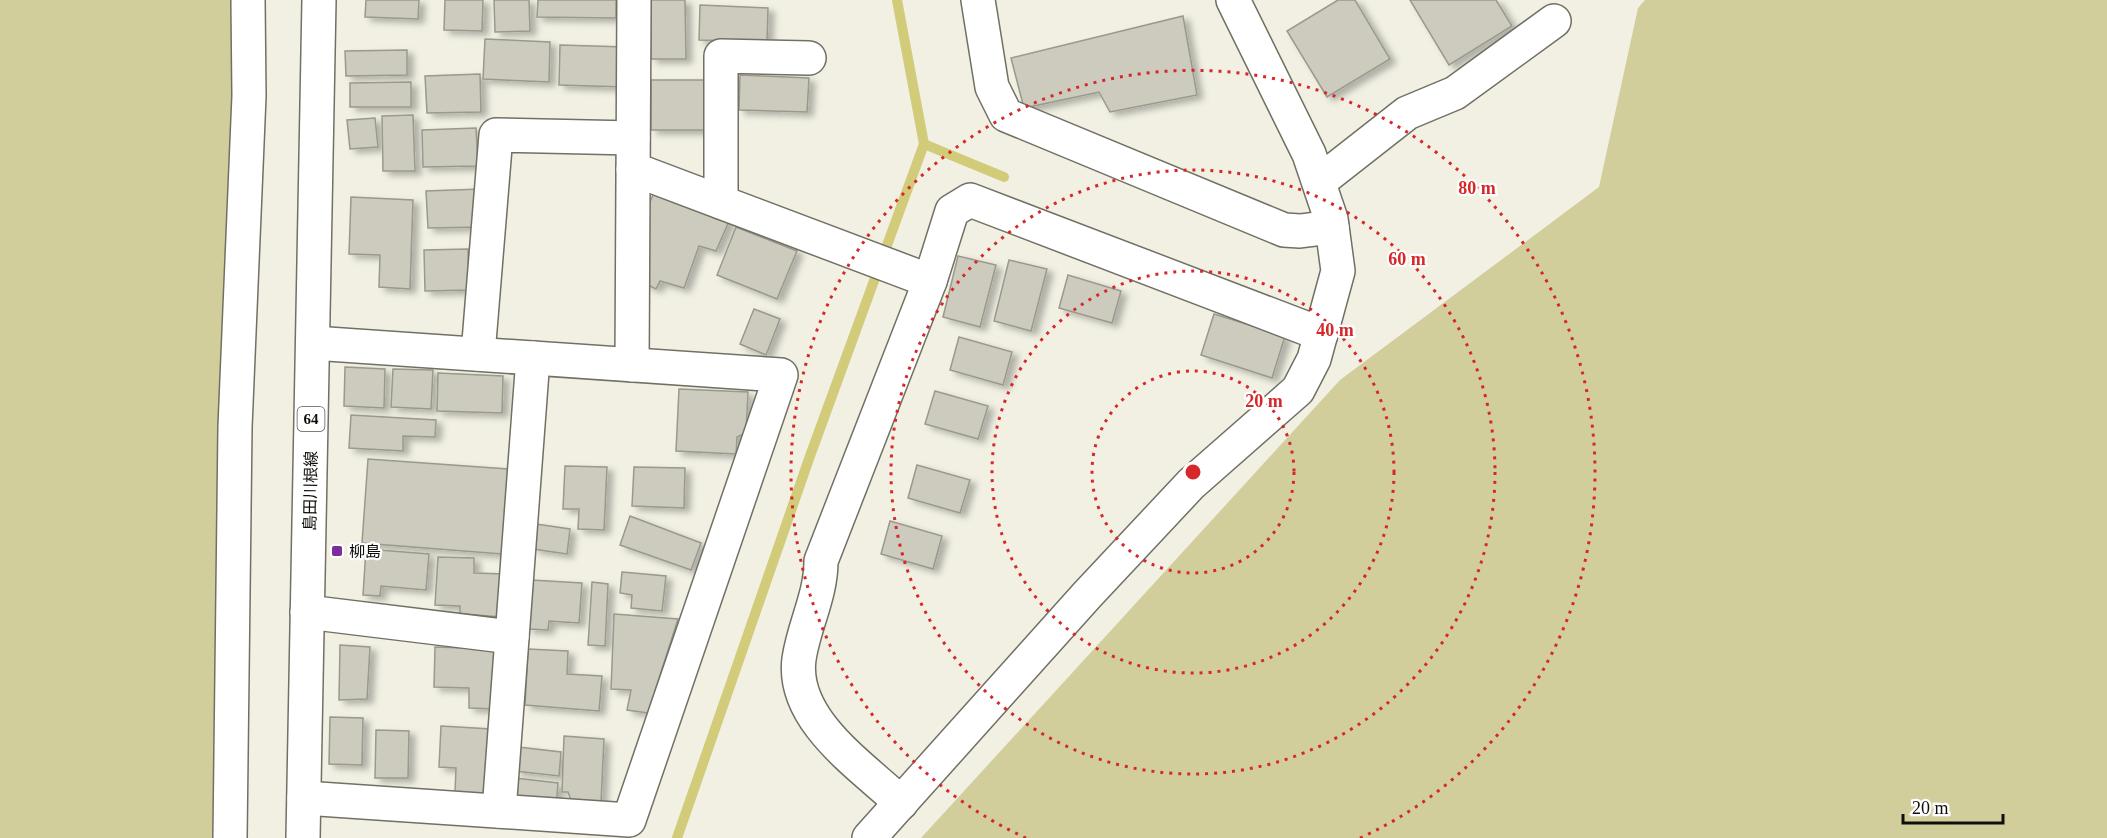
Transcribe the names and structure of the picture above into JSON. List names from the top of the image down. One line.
{"streets":{"street":["64","島田川根線"]},"places":{"transit":["柳島"]},"scale_bar":"20 m","rings":["80 m","60 m","40 m","20 m"]}
